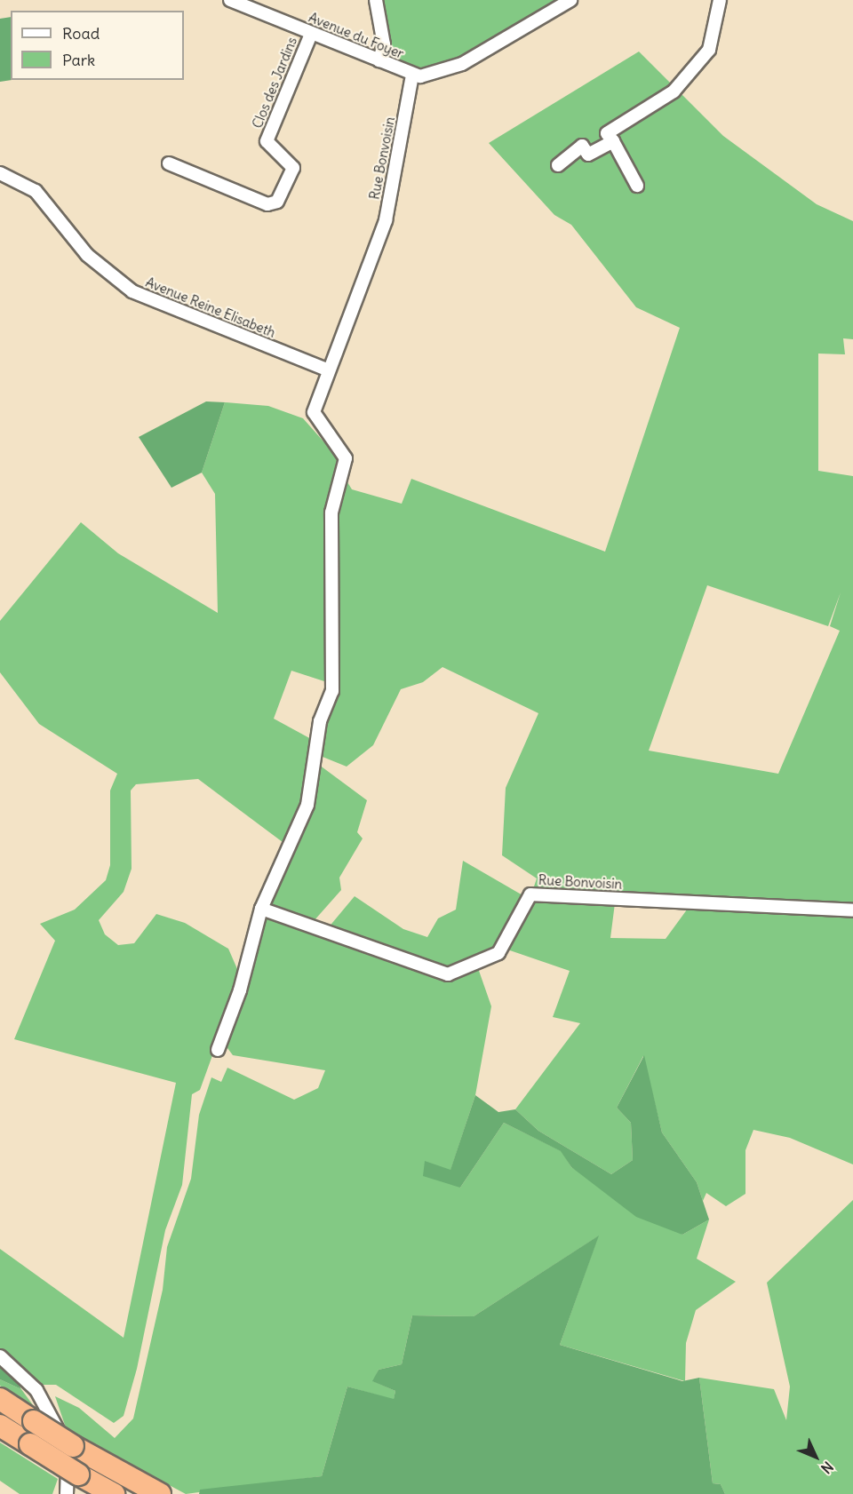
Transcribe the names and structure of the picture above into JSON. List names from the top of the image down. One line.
{"streets":{"street":["Avenue du Foyer","Clos des Jardins","Rue Bonvoisin","Avenue Reine Elisabeth"]},"crossings":[["Avenue du Foyer","Clos des Jardins"],["Avenue du Foyer","Rue Bonvoisin"],["Rue Bonvoisin","Avenue Reine Elisabeth"]],"legend":["Road","Park"],"north":"bottom right"}
